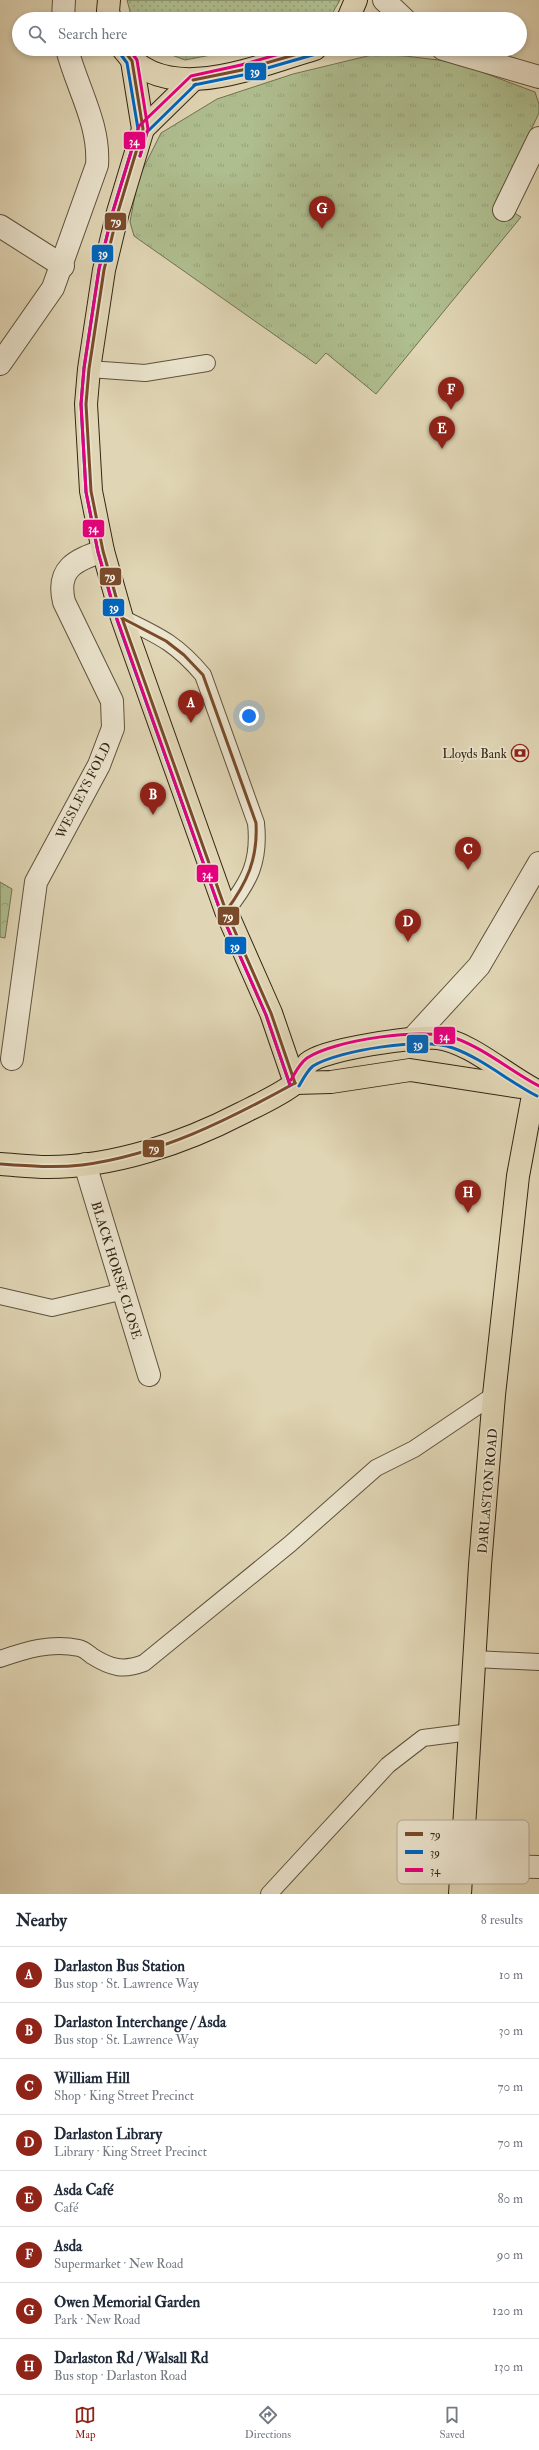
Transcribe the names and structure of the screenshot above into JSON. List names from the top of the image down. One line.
{"streets":{"main road":["DARLASTON ROAD"],"street":["WESLEYS FOLD","BLACK HORSE CLOSE"]},"places":{"bank":["Lloyds Bank"]},"lines":["transit line 79","transit line 39","transit line 34"],"legend":["79","39","34"],"page":{"search":"Search here","pins":["G","F","E","A","B","C","D","H"],"heading":["Nearby","8 results"],"list":[{"mark":"A","name":"Darlaston Bus Station","note":"Bus stop · St. Lawrence Way","value":"10 m"},{"mark":"B","name":"Darlaston Interchange / Asda","note":"Bus stop · St. Lawrence Way","value":"30 m"},{"mark":"C","name":"William Hill","note":"Shop · King Street Precinct","value":"70 m"},{"mark":"D","name":"Darlaston Library","note":"Library · King Street Precinct","value":"70 m"},{"mark":"E","name":"Asda Café","note":"Café","value":"80 m"},{"mark":"F","name":"Asda","note":"Supermarket · New Road","value":"90 m"},{"mark":"G","name":"Owen Memorial Garden","note":"Park · New Road","value":"120 m"},{"mark":"H","name":"Darlaston Rd / Walsall Rd","note":"Bus stop · Darlaston Road","value":"130 m"}],"nav":["Map","Directions","Saved"]}}
